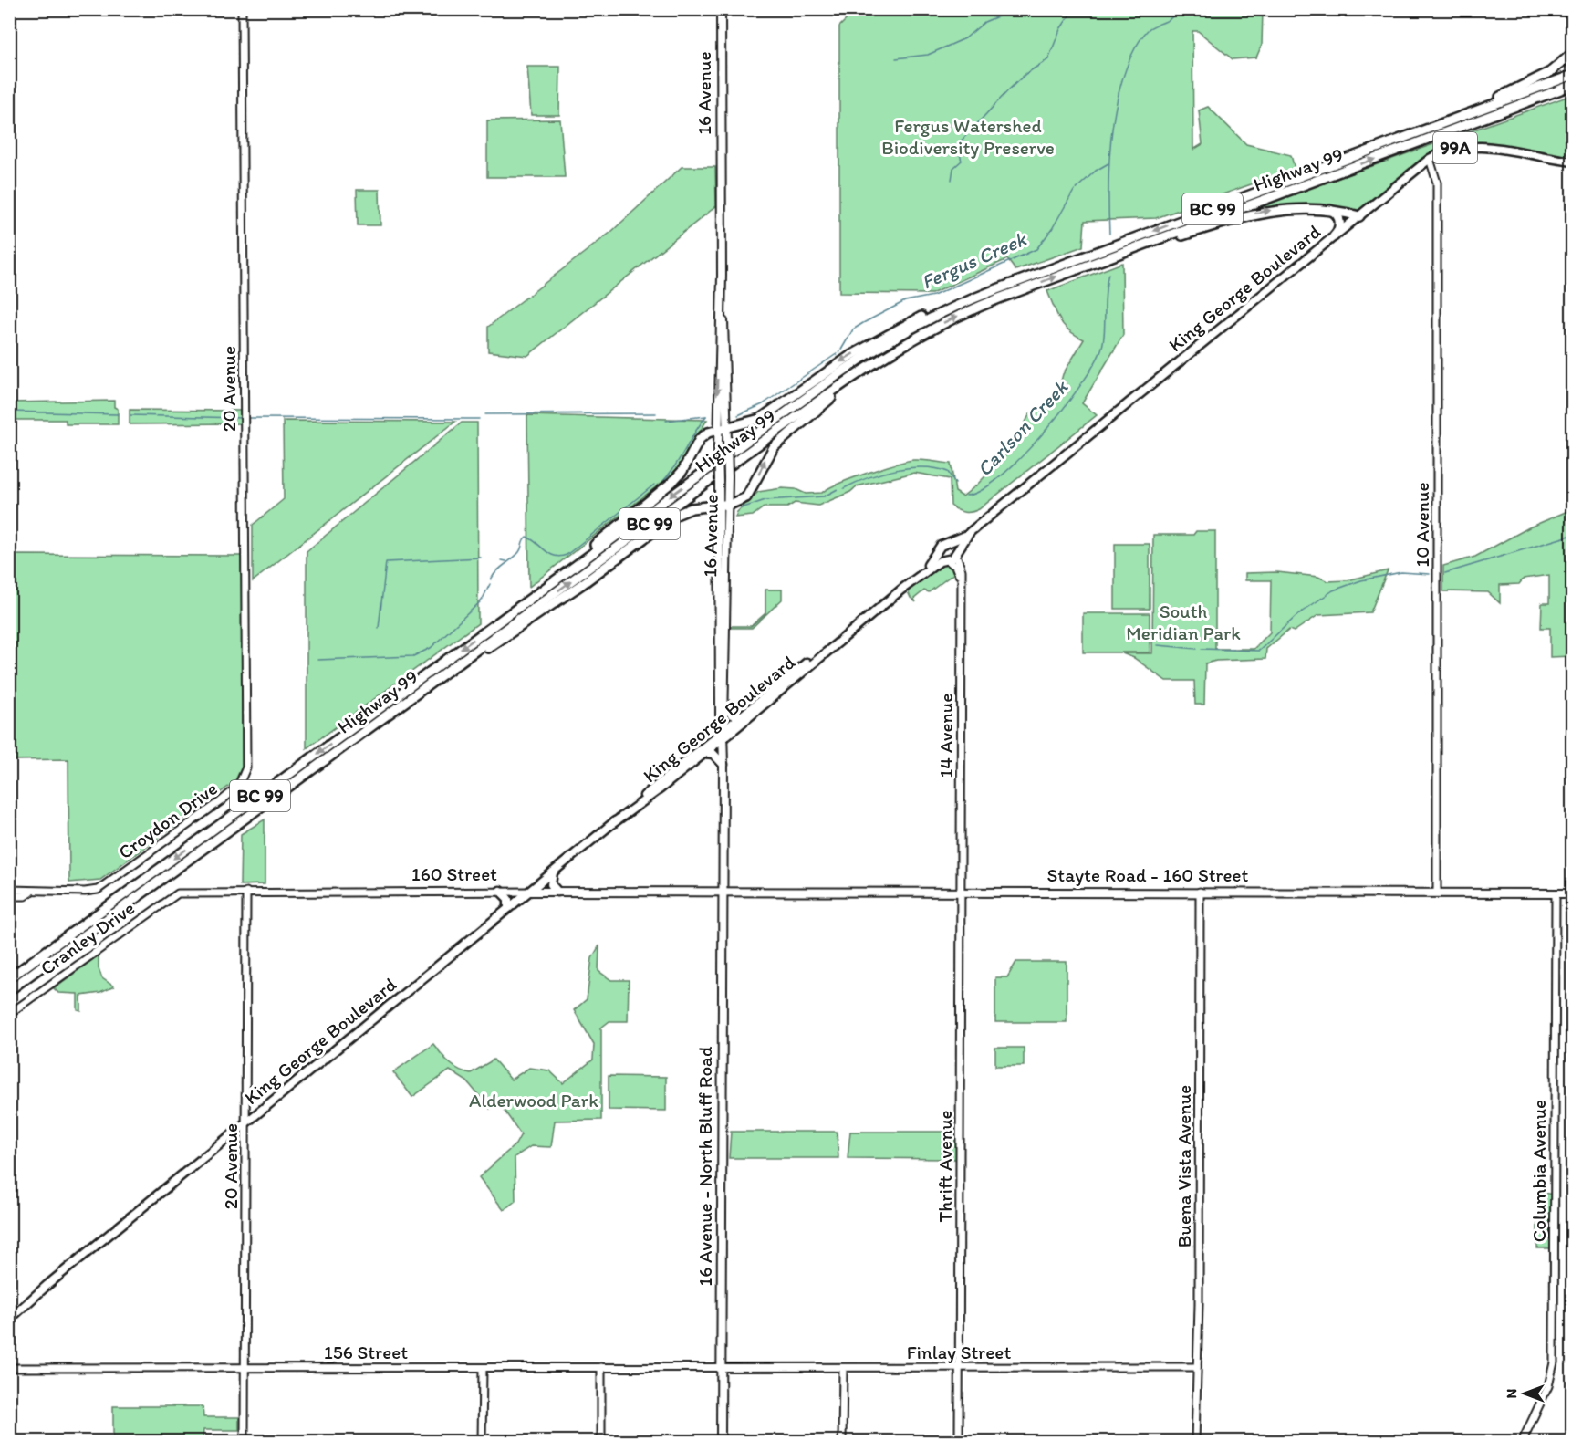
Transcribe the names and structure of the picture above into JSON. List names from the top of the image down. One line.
{"streets":{"highway":["Highway 99","BC 99"],"main road":["16 Avenue","99A","King George Boulevard","160 Street","Stayte Road - 160 Street","16 Avenue - North Bluff Road"],"street":["20 Avenue","10 Avenue","14 Avenue","Croydon Drive","Cranley Drive","Thrift Avenue","Buena Vista Avenue","Columbia Avenue","156 Street","Finlay Street"]},"crossings":[["16 Avenue","King George Boulevard"],["16 Avenue","160 Street"],["16 Avenue","Stayte Road - 160 Street"],["16 Avenue","16 Avenue - North Bluff Road"],["King George Boulevard","20 Avenue"],["King George Boulevard","10 Avenue"],["King George Boulevard","14 Avenue"],["King George Boulevard","160 Street"],["20 Avenue","Croydon Drive"],["20 Avenue","160 Street"],["20 Avenue","156 Street"],["10 Avenue","Stayte Road - 160 Street"],["14 Avenue","Stayte Road - 160 Street"],["14 Avenue","Thrift Avenue"],["160 Street","Stayte Road - 160 Street"],["160 Street","Cranley Drive"],["160 Street","16 Avenue - North Bluff Road"],["Stayte Road - 160 Street","16 Avenue - North Bluff Road"],["Stayte Road - 160 Street","Thrift Avenue"],["Stayte Road - 160 Street","Buena Vista Avenue"],["Stayte Road - 160 Street","Columbia Avenue"],["16 Avenue - North Bluff Road","156 Street"],["16 Avenue - North Bluff Road","Finlay Street"],["Thrift Avenue","Finlay Street"],["Buena Vista Avenue","Finlay Street"],["156 Street","Finlay Street"]],"water":["Fergus Creek","Carlson Creek"],"parks":["Fergus Watershed Biodiversity Preserve","South Meridian Park","Alderwood Park"],"north":"left"}
